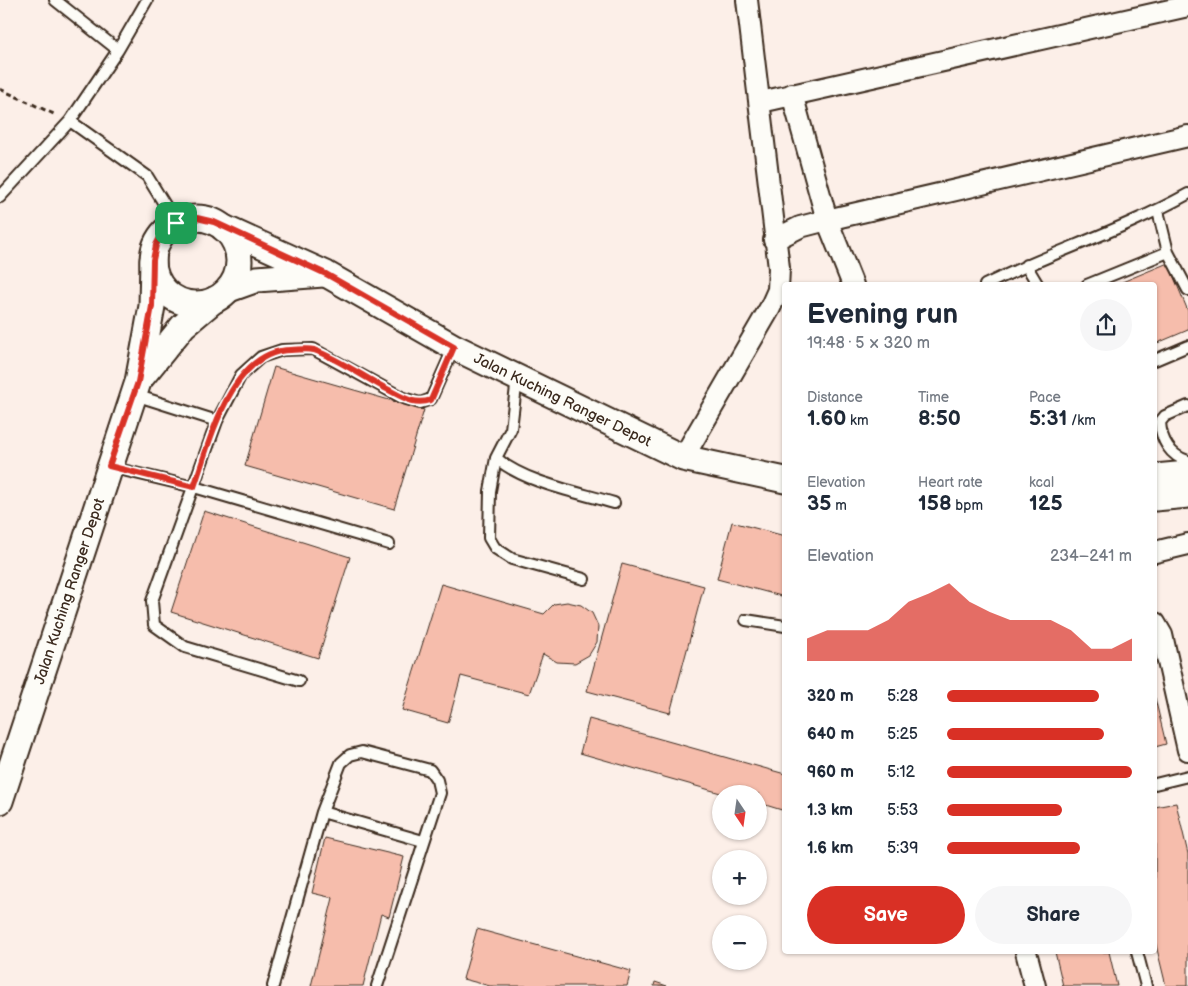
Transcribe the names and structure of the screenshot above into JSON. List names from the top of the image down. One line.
{"streets":{"street":["Jalan Kuching Ranger Depot"]},"north":"bottom","page":{"heading":["Evening run","19:48 · 5 × 320 m"],"stats":[["Distance","1.60 km"],["Time","8:50"],["Pace","5:31 /km"],["Elevation","35 m"],["Heart rate","158 bpm"],["kcal","125"]],"chart":["Elevation","234–241 m"],"list":[{"name":"320 m","note":"5:28"},{"name":"640 m","note":"5:25"},{"name":"960 m","note":"5:12"},{"name":"1.3 km","note":"5:53"},{"name":"1.6 km","note":"5:39"}],"map_buttons":["+","−"],"buttons":["Save","Share"]}}
